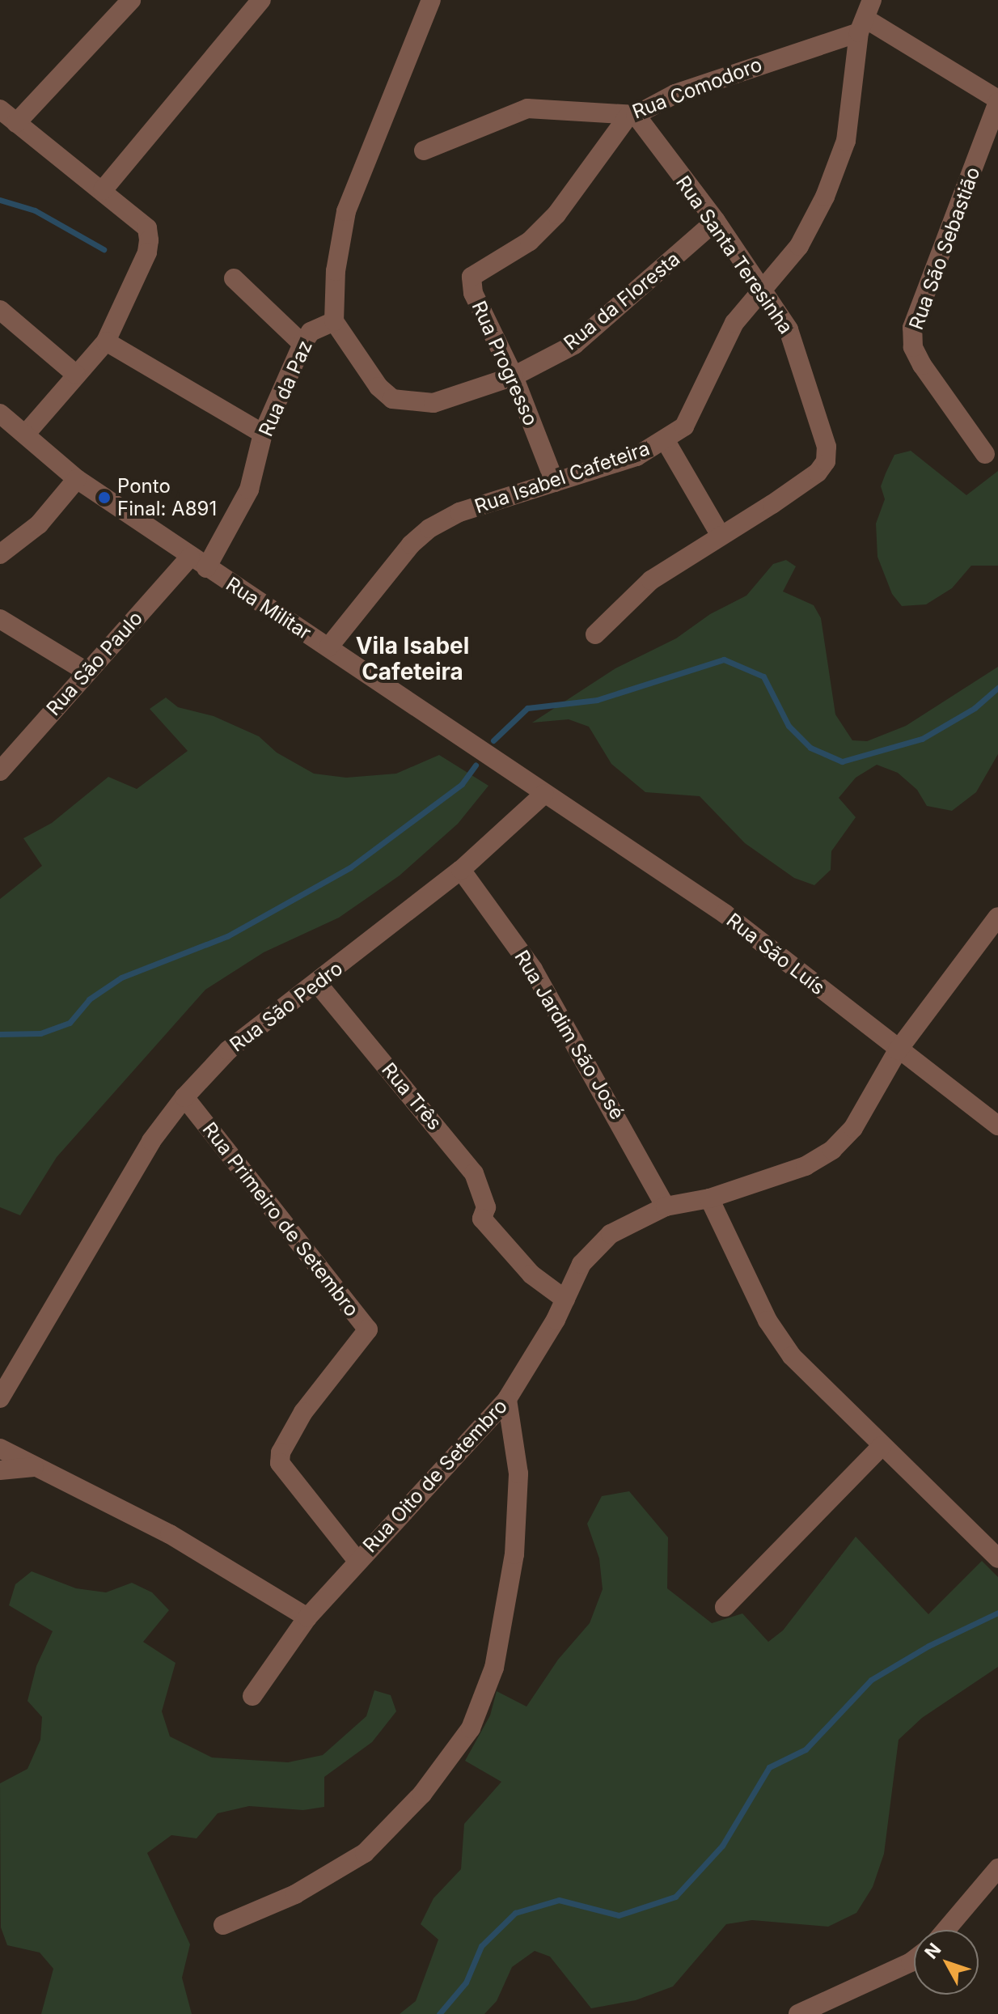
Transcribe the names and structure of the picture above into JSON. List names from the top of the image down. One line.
{"streets":{"street":["Rua Comodoro","Rua São Sebastião","Rua Santa Teresinha","Rua da Floresta","Rua Progresso","Rua da Paz","Rua Isabel Cafeteira","Rua Militar","Rua São Paulo","Rua São Luís","Rua São Pedro","Rua Jardim São José","Rua Três","Rua Primeiro de Setembro","Rua Oito de Setembro"]},"crossings":[["Rua Comodoro","Rua Santa Teresinha"],["Rua Comodoro","Rua Progresso"],["Rua Comodoro","Rua Isabel Cafeteira"],["Rua Santa Teresinha","Rua da Floresta"],["Rua Santa Teresinha","Rua Progresso"],["Rua Santa Teresinha","Rua Isabel Cafeteira"],["Rua da Floresta","Rua Progresso"],["Rua da Floresta","Rua da Paz"],["Rua Progresso","Rua Isabel Cafeteira"],["Rua da Paz","Rua Militar"],["Rua da Paz","Rua São Paulo"],["Rua Isabel Cafeteira","Rua Militar"],["Rua Militar","Rua São Paulo"],["Rua Militar","Rua São Luís"],["Rua Militar","Rua São Pedro"],["Rua São Luís","Rua São Pedro"],["Rua São Luís","Rua Oito de Setembro"],["Rua São Pedro","Rua Jardim São José"],["Rua São Pedro","Rua Três"],["Rua São Pedro","Rua Primeiro de Setembro"],["Rua Jardim São José","Rua Oito de Setembro"],["Rua Três","Rua Oito de Setembro"],["Rua Primeiro de Setembro","Rua Oito de Setembro"]],"districts":["Vila Isabel Cafeteira"],"places":["Ponto Final: A891"],"north":"top left"}
